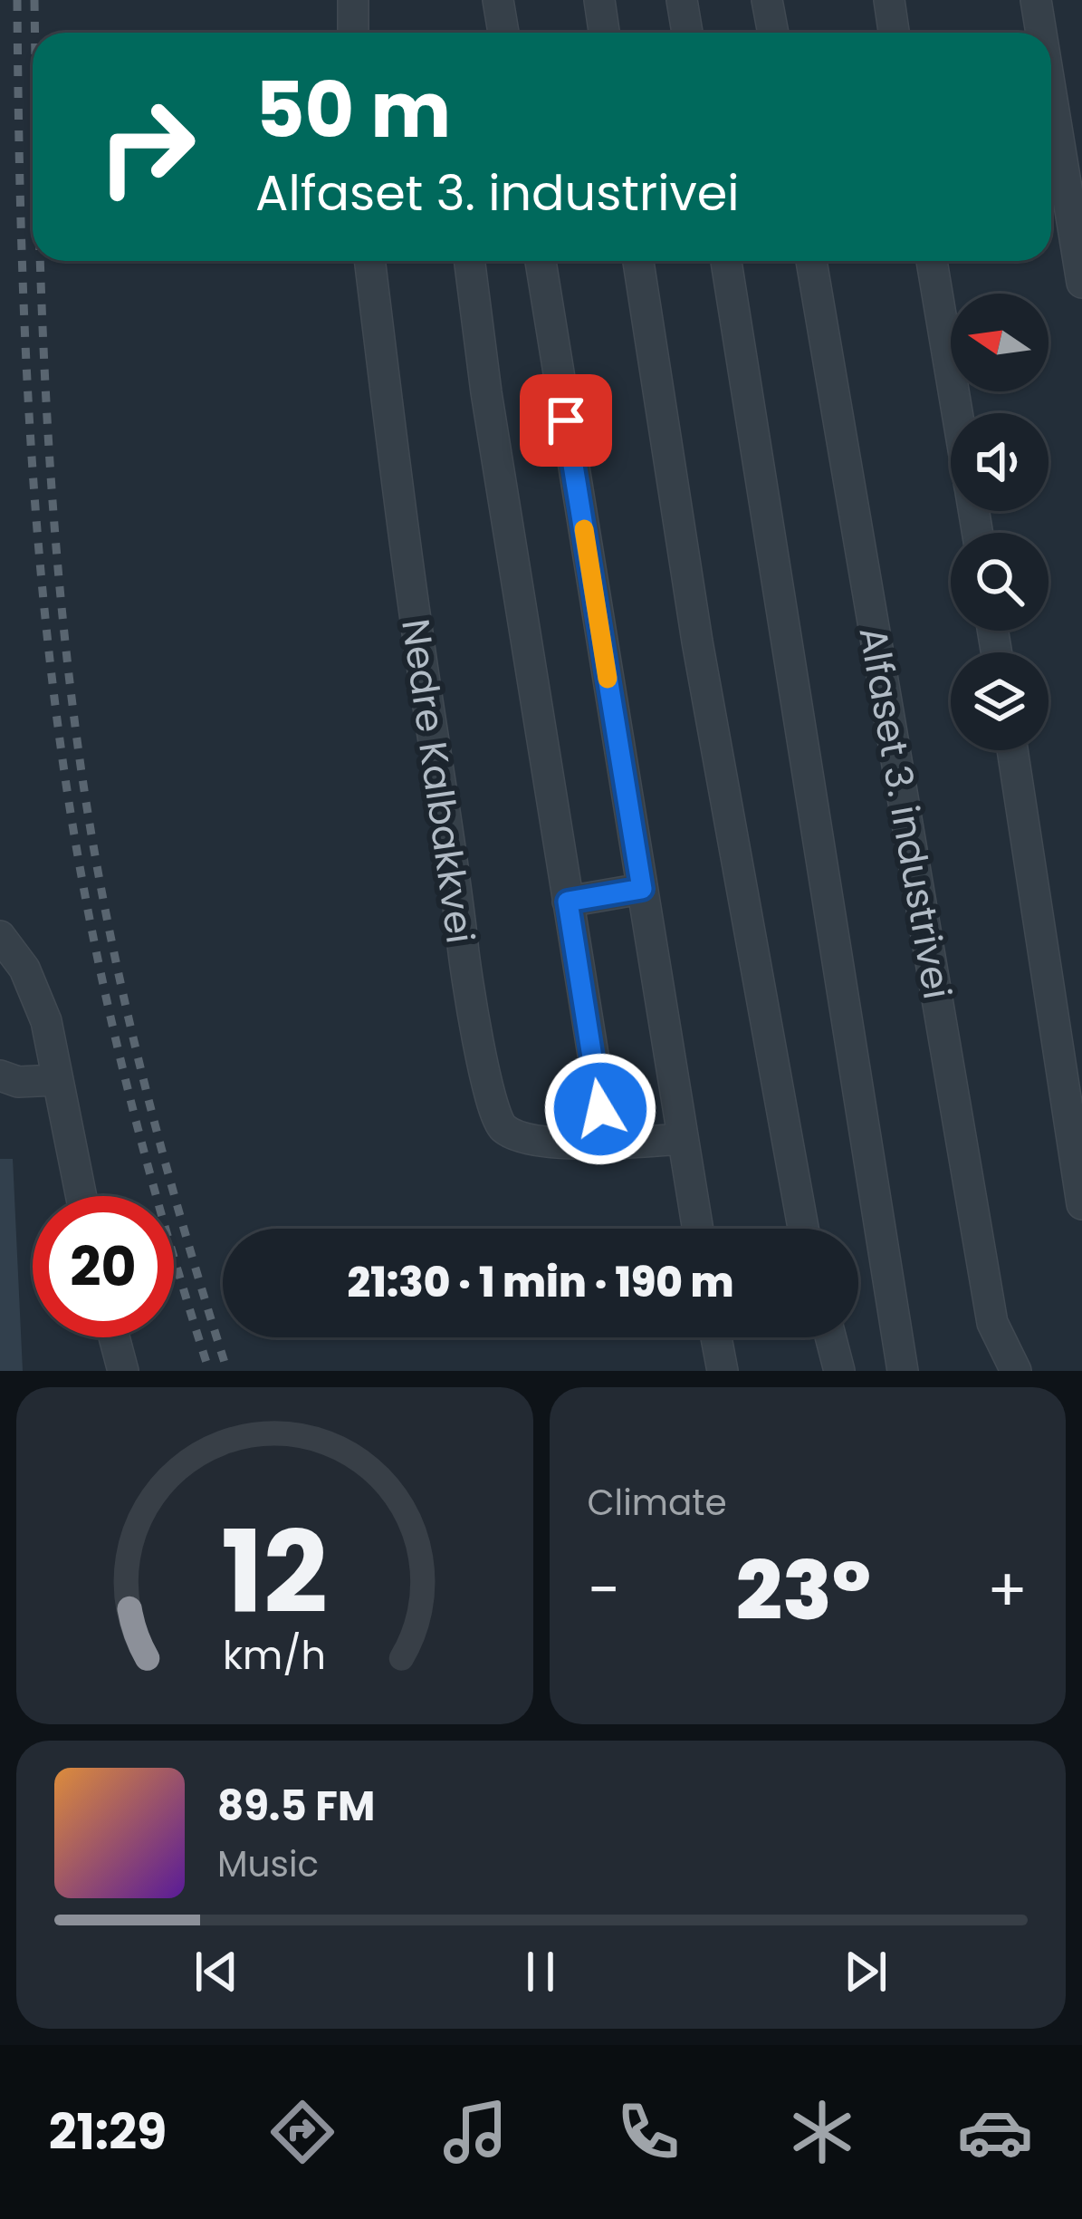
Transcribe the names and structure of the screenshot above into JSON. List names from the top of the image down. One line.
{"streets":{"lane":["Nedre Kalbakkvei","Alfaset 3. industrivei"]},"north":"left","page":{"turn":["50 m","Alfaset 3. industrivei"],"limit":"20","trip":"21:30 · 1 min · 190 m","tile":"Climate","heat":["−","23°","+"],"song":["89.5 FM","Music"],"tabs":"21:29","gauge":["12","km/h"]}}
